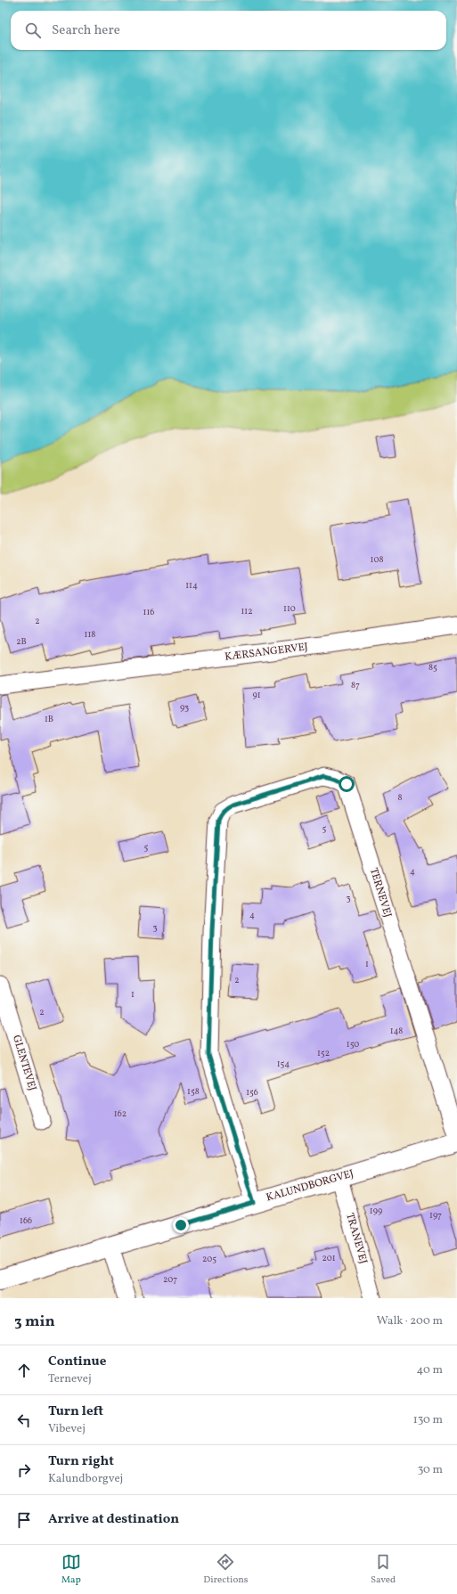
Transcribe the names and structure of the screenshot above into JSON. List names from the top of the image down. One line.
{"streets":{"street":["KÆRSANGERVEJ","TERNEVEJ","GLENTEVEJ","KALUNDBORGVEJ","TRANEVEJ"]},"crossings":[["TERNEVEJ","KALUNDBORGVEJ"],["KALUNDBORGVEJ","TRANEVEJ"]],"house_numbers":["108","114","110","112","116","2","118","2B","85","87","91","93","1B","8","5","5","4","3","4","3","1","2","1","2","148","150","152","154","158","156","162","199","197","166","201","205","207"],"page":{"search":"Search here","heading":["3 min","Walk · 200 m"],"list":[["Continue","Ternevej","40 m"],["Turn left","Vibevej","130 m"],["Turn right","Kalundborgvej","30 m"],"Arrive at destination"],"nav":["Map","Directions","Saved"]}}
